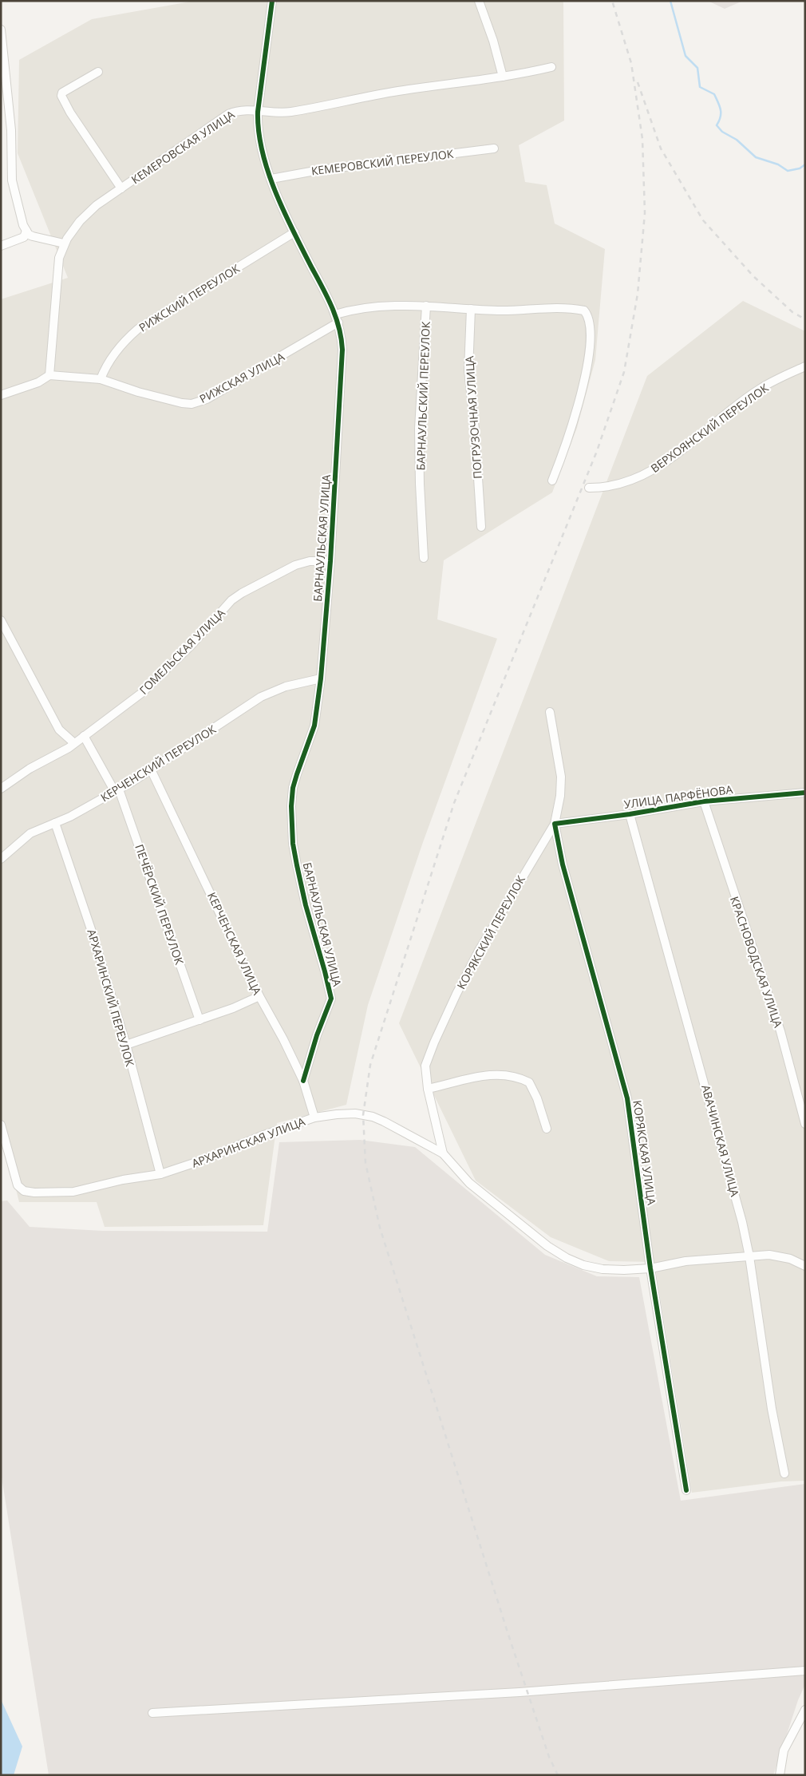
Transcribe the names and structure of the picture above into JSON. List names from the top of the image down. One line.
{"streets":{"street":["КЕМЕРОВСКАЯ УЛИЦА","КЕМЕРОВСКИЙ ПЕРЕУЛОК","РИЖСКИЙ ПЕРЕУЛОК","РИЖСКАЯ УЛИЦА","БАРНАУЛЬСКИЙ ПЕРЕУЛОК","ПОГРУЗОЧНАЯ УЛИЦА","ВЕРХОЯНСКИЙ ПЕРЕУЛОК","БАРНАУЛЬСКАЯ УЛИЦА","ГОМЕЛЬСКАЯ УЛИЦА","КЕРЧЕНСКИЙ ПЕРЕУЛОК","УЛИЦА ПАРФЁНОВА","ПЕЧЁРСКИЙ ПЕРЕУЛОК","КОРЯКСКИЙ ПЕРЕУЛОК","КЕРЧЕНСКАЯ УЛИЦА","КРАСНОВОДСКАЯ УЛИЦА","АРХАРИНСКИЙ ПЕРЕУЛОК","АВАЧИНСКАЯ УЛИЦА","АРХАРИНСКАЯ УЛИЦА","КОРЯКСКАЯ УЛИЦА"]},"crossings":[["КЕМЕРОВСКАЯ УЛИЦА","РИЖСКАЯ УЛИЦА"],["КЕМЕРОВСКАЯ УЛИЦА","БАРНАУЛЬСКАЯ УЛИЦА"],["КЕМЕРОВСКИЙ ПЕРЕУЛОК","БАРНАУЛЬСКАЯ УЛИЦА"],["РИЖСКИЙ ПЕРЕУЛОК","РИЖСКАЯ УЛИЦА"],["РИЖСКИЙ ПЕРЕУЛОК","БАРНАУЛЬСКАЯ УЛИЦА"],["РИЖСКАЯ УЛИЦА","БАРНАУЛЬСКАЯ УЛИЦА"],["БАРНАУЛЬСКАЯ УЛИЦА","ГОМЕЛЬСКАЯ УЛИЦА"],["БАРНАУЛЬСКАЯ УЛИЦА","КЕРЧЕНСКИЙ ПЕРЕУЛОК"],["БАРНАУЛЬСКАЯ УЛИЦА","КЕРЧЕНСКАЯ УЛИЦА"],["ГОМЕЛЬСКАЯ УЛИЦА","ПЕЧЁРСКИЙ ПЕРЕУЛОК"],["КЕРЧЕНСКИЙ ПЕРЕУЛОК","ПЕЧЁРСКИЙ ПЕРЕУЛОК"],["КЕРЧЕНСКИЙ ПЕРЕУЛОК","КЕРЧЕНСКАЯ УЛИЦА"],["КЕРЧЕНСКИЙ ПЕРЕУЛОК","АРХАРИНСКИЙ ПЕРЕУЛОК"],["УЛИЦА ПАРФЁНОВА","КОРЯКСКИЙ ПЕРЕУЛОК"],["УЛИЦА ПАРФЁНОВА","КРАСНОВОДСКАЯ УЛИЦА"],["УЛИЦА ПАРФЁНОВА","АВАЧИНСКАЯ УЛИЦА"],["УЛИЦА ПАРФЁНОВА","КОРЯКСКАЯ УЛИЦА"],["КОРЯКСКИЙ ПЕРЕУЛОК","АРХАРИНСКАЯ УЛИЦА"],["КОРЯКСКИЙ ПЕРЕУЛОК","КОРЯКСКАЯ УЛИЦА"],["КЕРЧЕНСКАЯ УЛИЦА","АРХАРИНСКАЯ УЛИЦА"],["АРХАРИНСКИЙ ПЕРЕУЛОК","АРХАРИНСКАЯ УЛИЦА"],["АВАЧИНСКАЯ УЛИЦА","АРХАРИНСКАЯ УЛИЦА"],["АРХАРИНСКАЯ УЛИЦА","КОРЯКСКАЯ УЛИЦА"]]}
